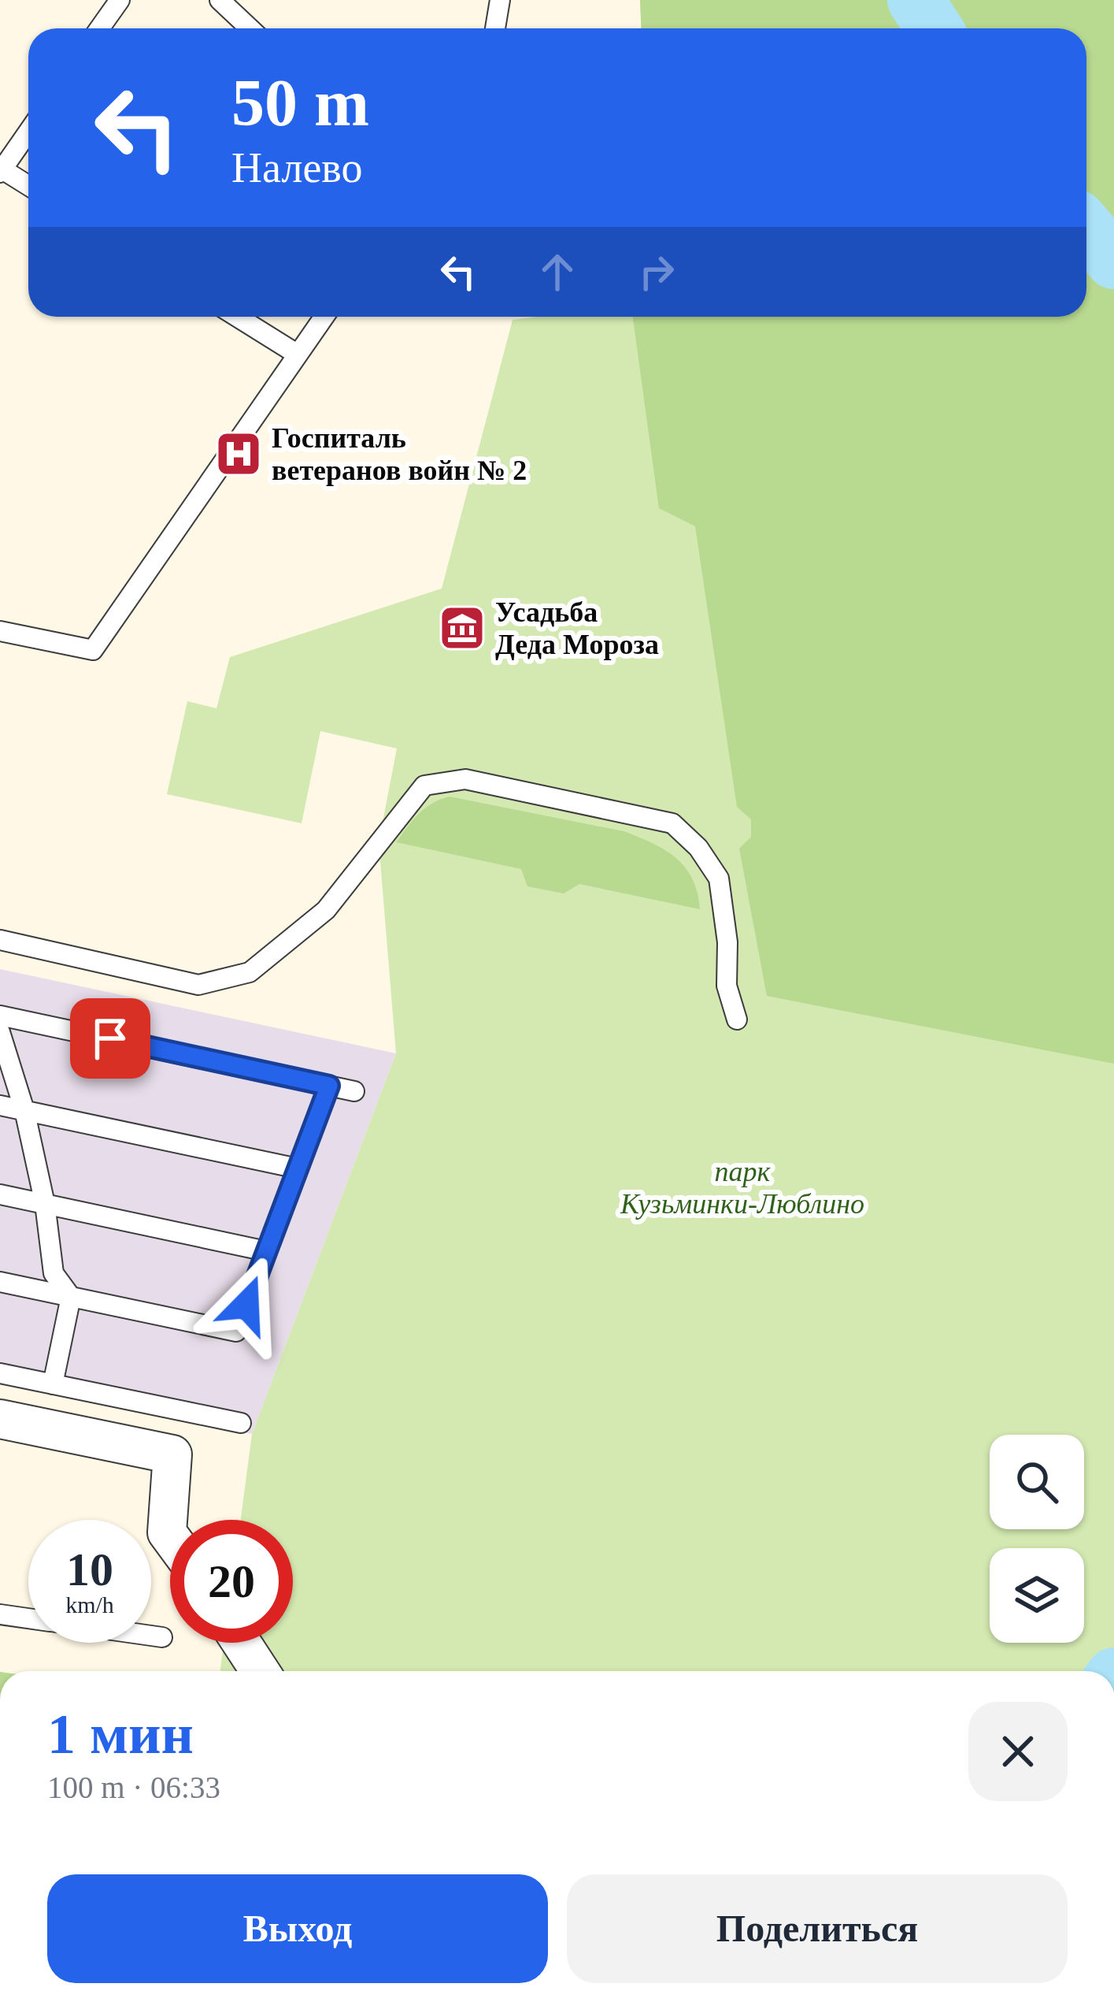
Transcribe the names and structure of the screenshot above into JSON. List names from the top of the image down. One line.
{"parks":["парк Кузьминки-Люблино"],"places":{"hospital":["Госпиталь ветеранов войн № 2"],"museum":["Усадьба Деда Мороза"]},"page":{"turn":["50 m","Налево"],"speed":"10 km/h","limit":"20","heading":["1 мин","100 m · 06:33"],"buttons":["Выход","Поделиться"]}}
